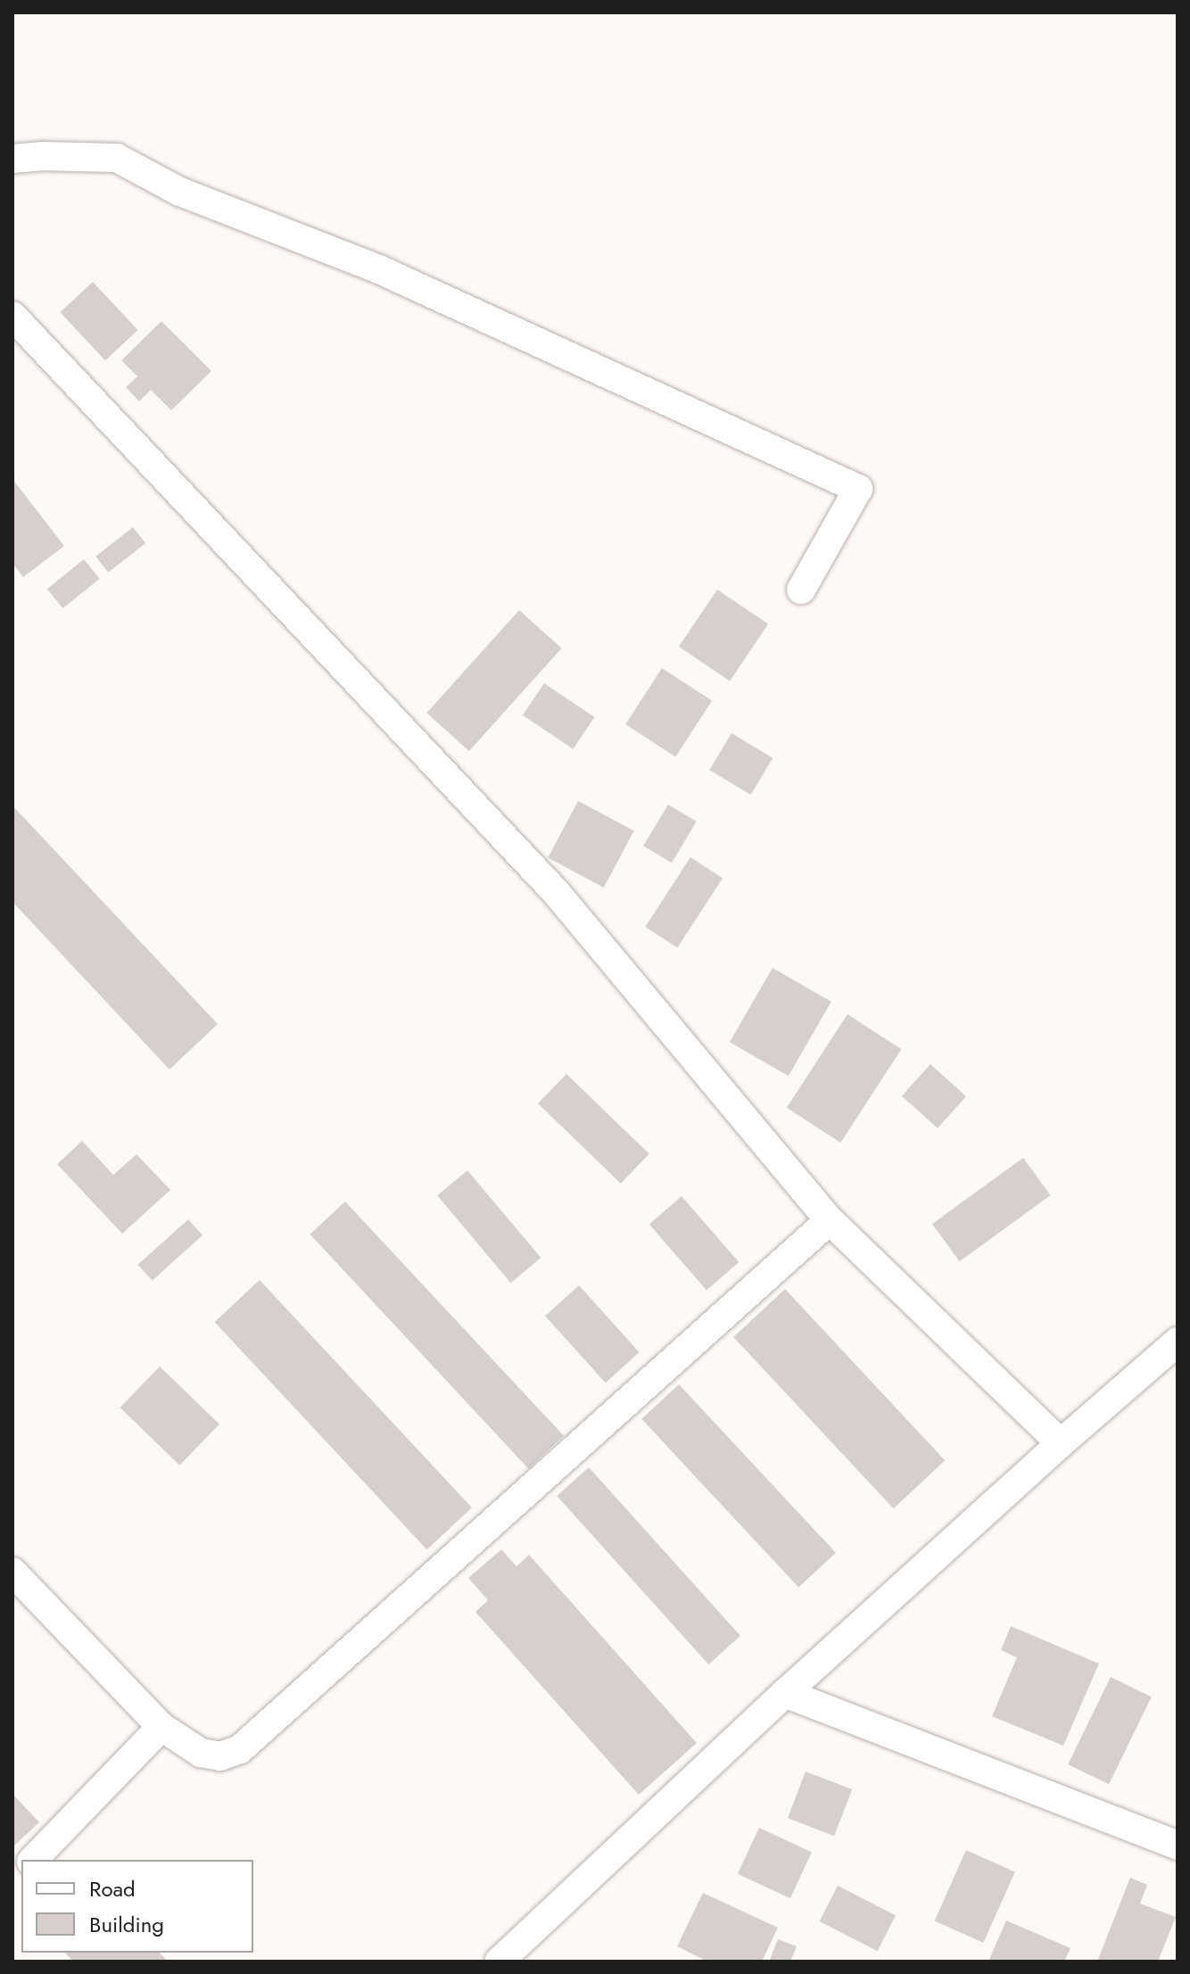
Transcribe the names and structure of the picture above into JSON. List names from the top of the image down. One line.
{"legend":["Road","Building"]}
